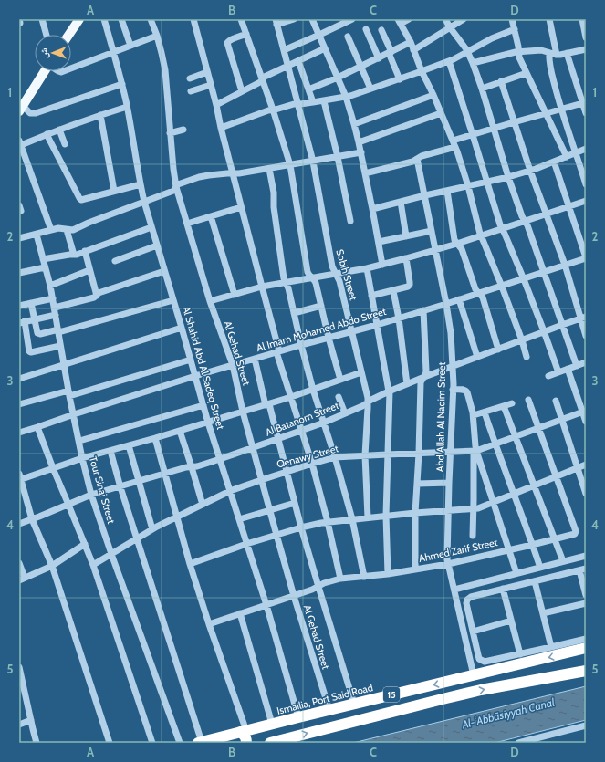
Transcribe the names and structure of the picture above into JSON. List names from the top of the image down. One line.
{"streets":{"highway":["15","Ismailia, Port Said Road"],"street":["Sobih Street","Al Imam Mohamed Abdo Street","Al Gehad Street","Al Shahid Abd Al Sadeq Street","Abd Allah Al Nadim Street","Al Batanom Street","Qenawy Street","Tour Sinai Street","Ahmed Zarif Street"]},"crossings":[["Sobih Street","Al Imam Mohamed Abdo Street"],["Sobih Street","Al Batanom Street"],["Sobih Street","Qenawy Street"],["Al Imam Mohamed Abdo Street","Al Gehad Street"],["Al Imam Mohamed Abdo Street","Al Shahid Abd Al Sadeq Street"],["Al Imam Mohamed Abdo Street","Abd Allah Al Nadim Street"],["Al Imam Mohamed Abdo Street","Tour Sinai Street"],["Al Gehad Street","Al Batanom Street"],["Al Gehad Street","Qenawy Street"],["Al Gehad Street","Ahmed Zarif Street"],["Al Gehad Street","Ismailia, Port Said Road"],["Al Shahid Abd Al Sadeq Street","Al Batanom Street"],["Al Shahid Abd Al Sadeq Street","Qenawy Street"],["Al Shahid Abd Al Sadeq Street","Ahmed Zarif Street"],["Al Shahid Abd Al Sadeq Street","Ismailia, Port Said Road"],["Abd Allah Al Nadim Street","Al Batanom Street"],["Abd Allah Al Nadim Street","Qenawy Street"],["Abd Allah Al Nadim Street","Ahmed Zarif Street"],["Abd Allah Al Nadim Street","Ismailia, Port Said Road"],["Al Batanom Street","Tour Sinai Street"],["Qenawy Street","Tour Sinai Street"],["Qenawy Street","Ahmed Zarif Street"]],"water":["Al-ʿAbbāsiyyah Canal"],"north":"left","grid":{"columns":["A","B","C","D"],"rows":["1","2","3","4","5"]}}
